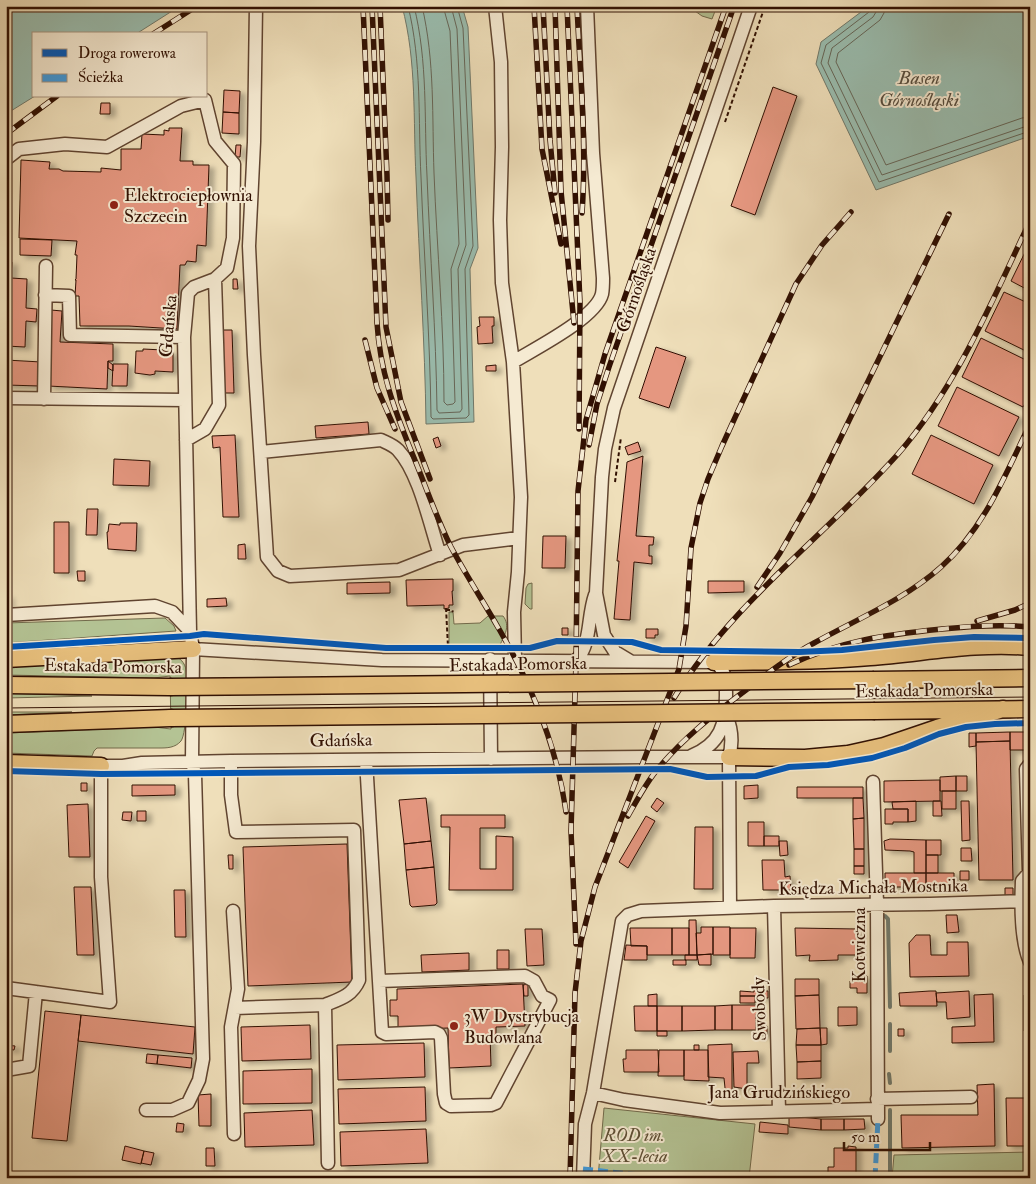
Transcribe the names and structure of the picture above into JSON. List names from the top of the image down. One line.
{"streets":{"main road":["Estakada Pomorska"],"street":["Górnośląska","Gdańska","Księdza Michała Mostnika","Kotwiczna","Swobody","Jana Grudzińskiego"]},"crossings":[["Księdza Michała Mostnika","Kotwiczna"],["Księdza Michała Mostnika","Swobody"],["Księdza Michała Mostnika","Jana Grudzińskiego"],["Kotwiczna","Jana Grudzińskiego"],["Swobody","Jana Grudzińskiego"]],"water":["Basen Górnośląski"],"parks":["ROD im. XX-lecia"],"places":["Elektrociepłownia Szczecin","3W Dystrybucja Budowlana"],"legend":["Droga rowerowa","Ścieżka"],"scale_bar":"50 m"}
